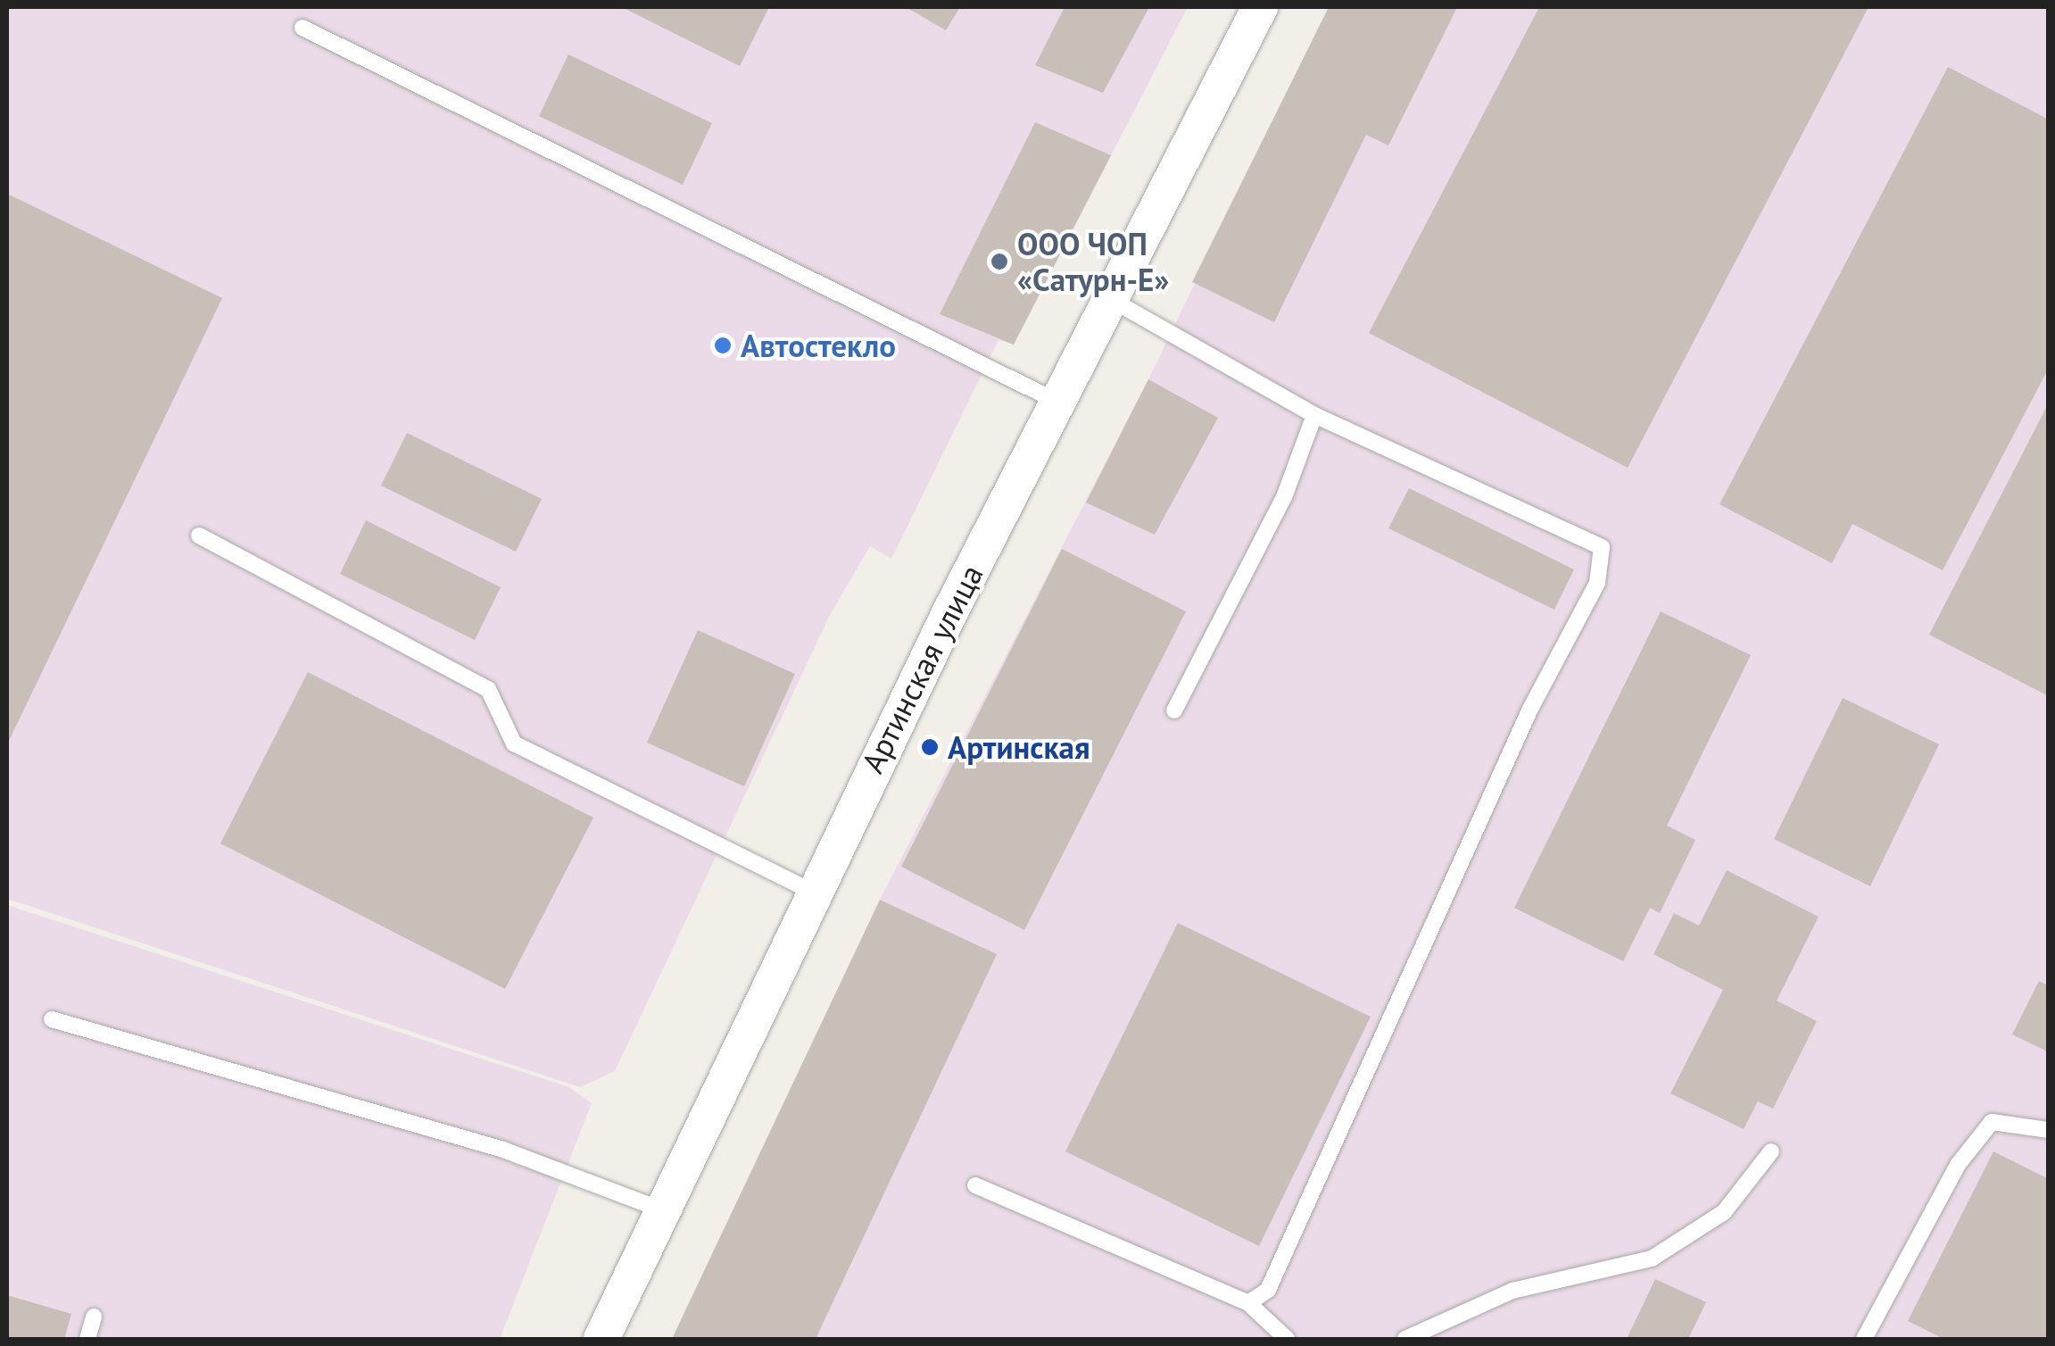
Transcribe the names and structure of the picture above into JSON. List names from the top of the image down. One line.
{"streets":{"street":["Артинская улица"]},"places":["ООО ЧОП «Сатурн-Е»","Автостекло","Артинская"]}
